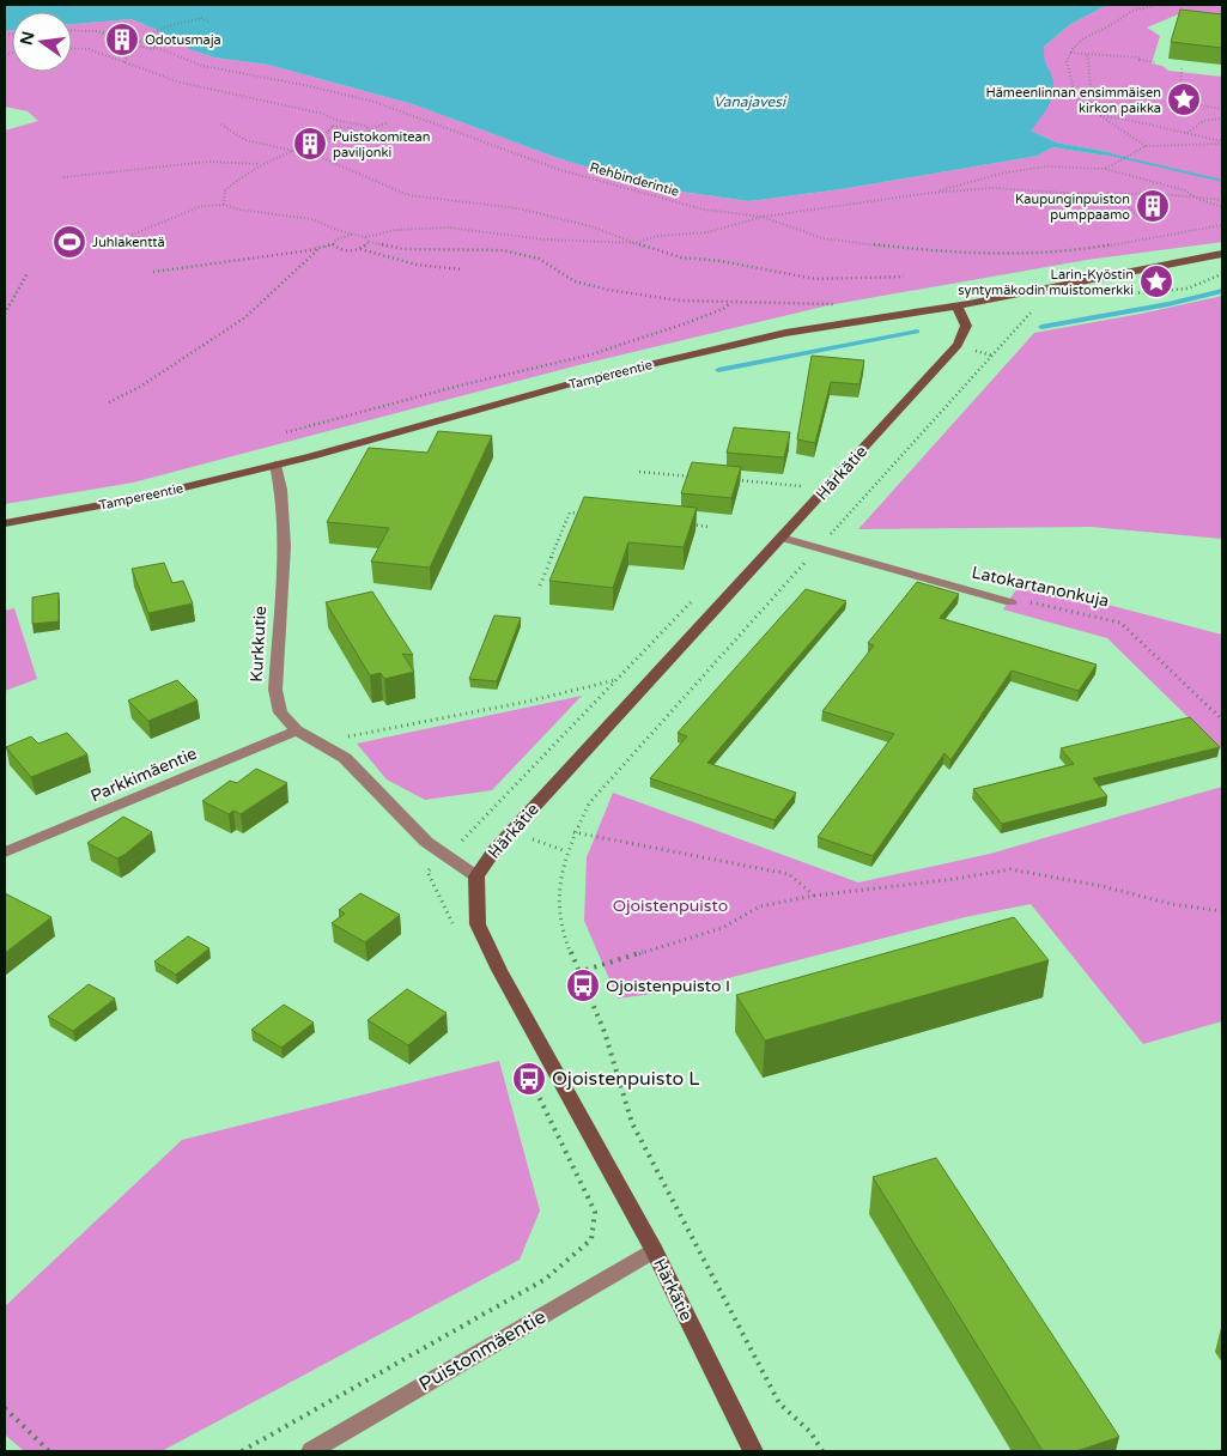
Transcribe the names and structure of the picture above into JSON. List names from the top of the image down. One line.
{"streets":{"main road":["Tampereentie","Härkätie"],"street":["Latokartanonkuja","Kurkkutie","Parkkimäentie","Puistonmäentie"],"path":["Rehbinderintie"]},"crossings":[["Tampereentie","Härkätie"],["Tampereentie","Kurkkutie"],["Härkätie","Latokartanonkuja"],["Härkätie","Kurkkutie"],["Härkätie","Puistonmäentie"],["Kurkkutie","Parkkimäentie"]],"water":["Vanajavesi"],"parks":["Ojoistenpuisto"],"places":{"building":["Odotusmaja","Puistokomitean paviljonki","Kaupunginpuiston pumppaamo"],"place":["Hämeenlinnan ensimmäisen kirkon paikka","Larin-Kyöstin syntymäkodin muistomerkki"],"sports":["Juhlakenttä"],"bus stop":["Ojoistenpuisto I","Ojoistenpuisto L"]},"north":"left"}
